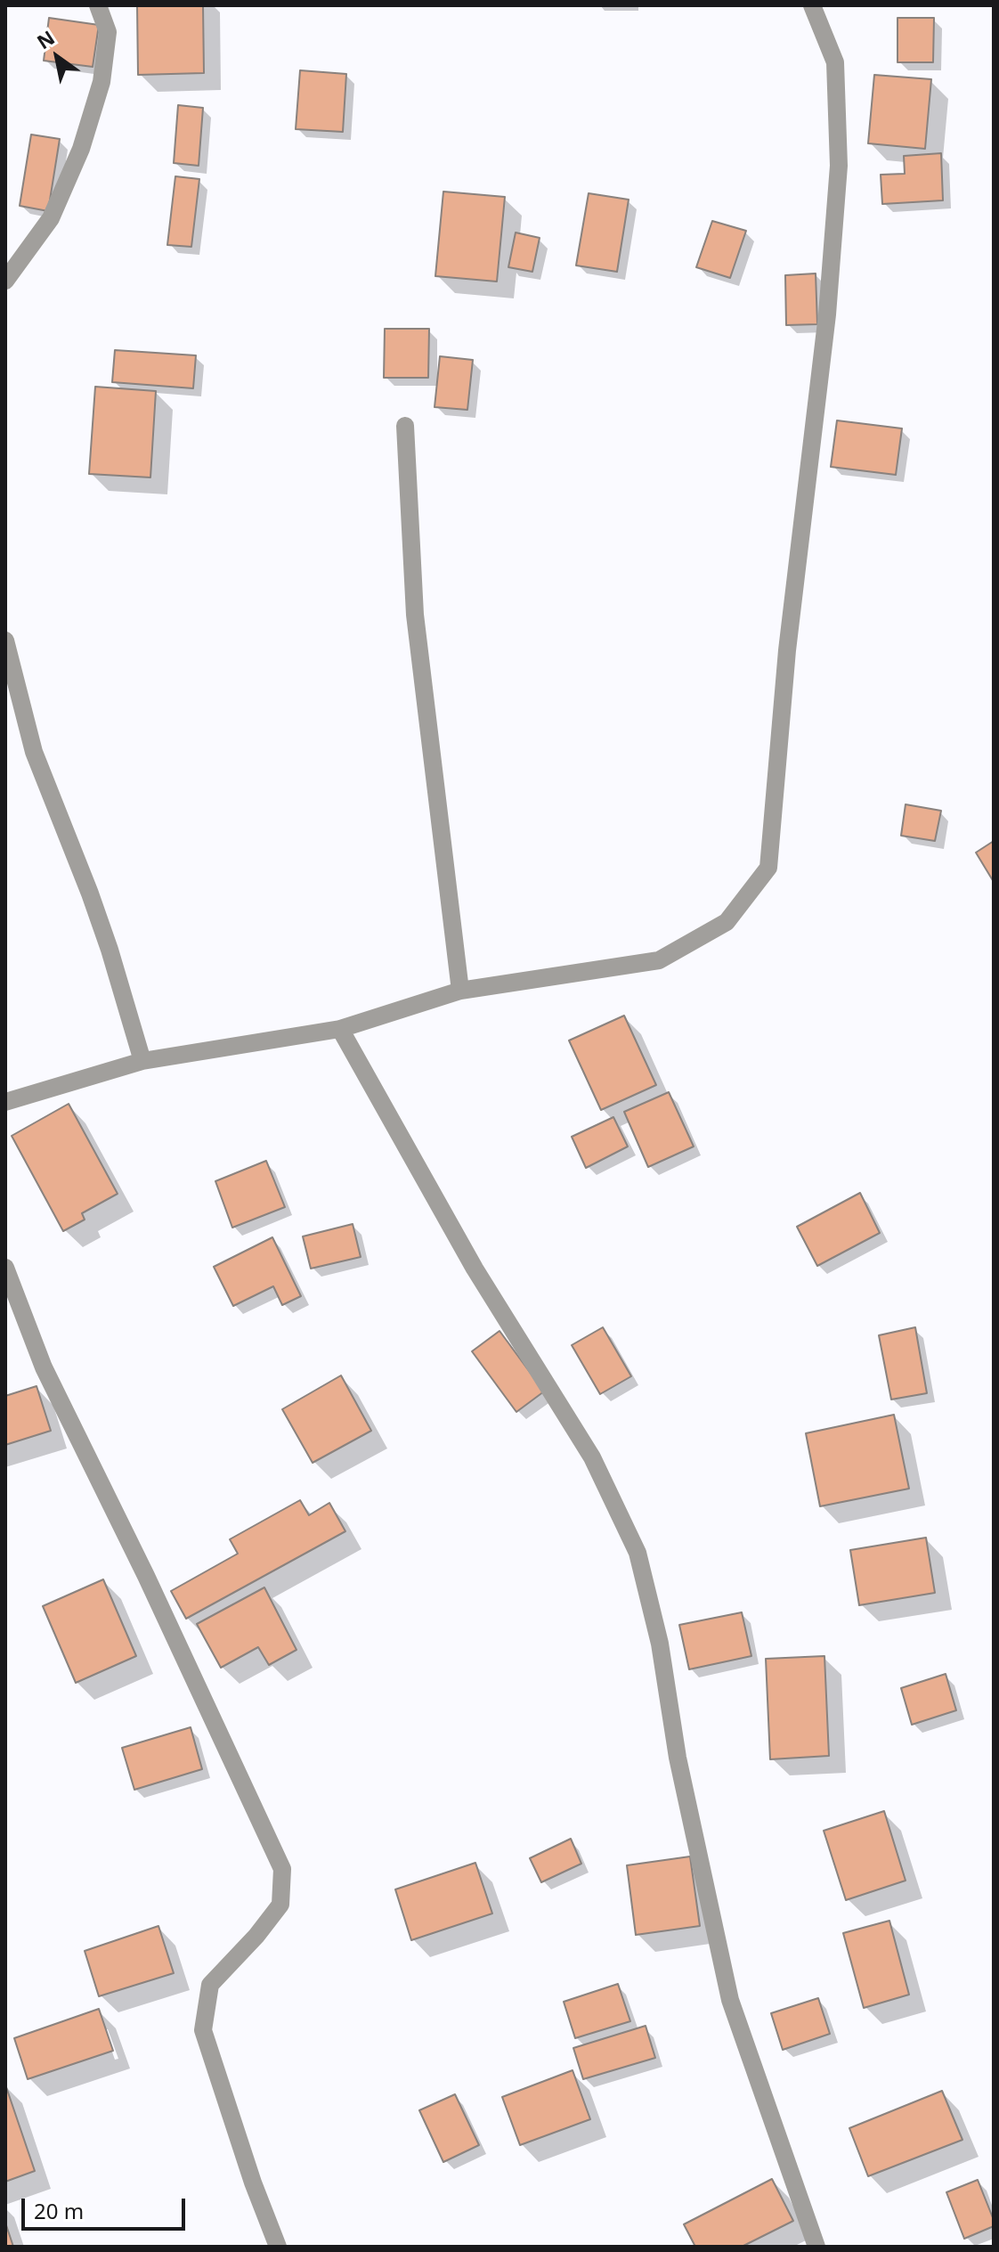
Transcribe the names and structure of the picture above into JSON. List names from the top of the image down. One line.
{"scale_bar":"20 m","north":"top left"}
